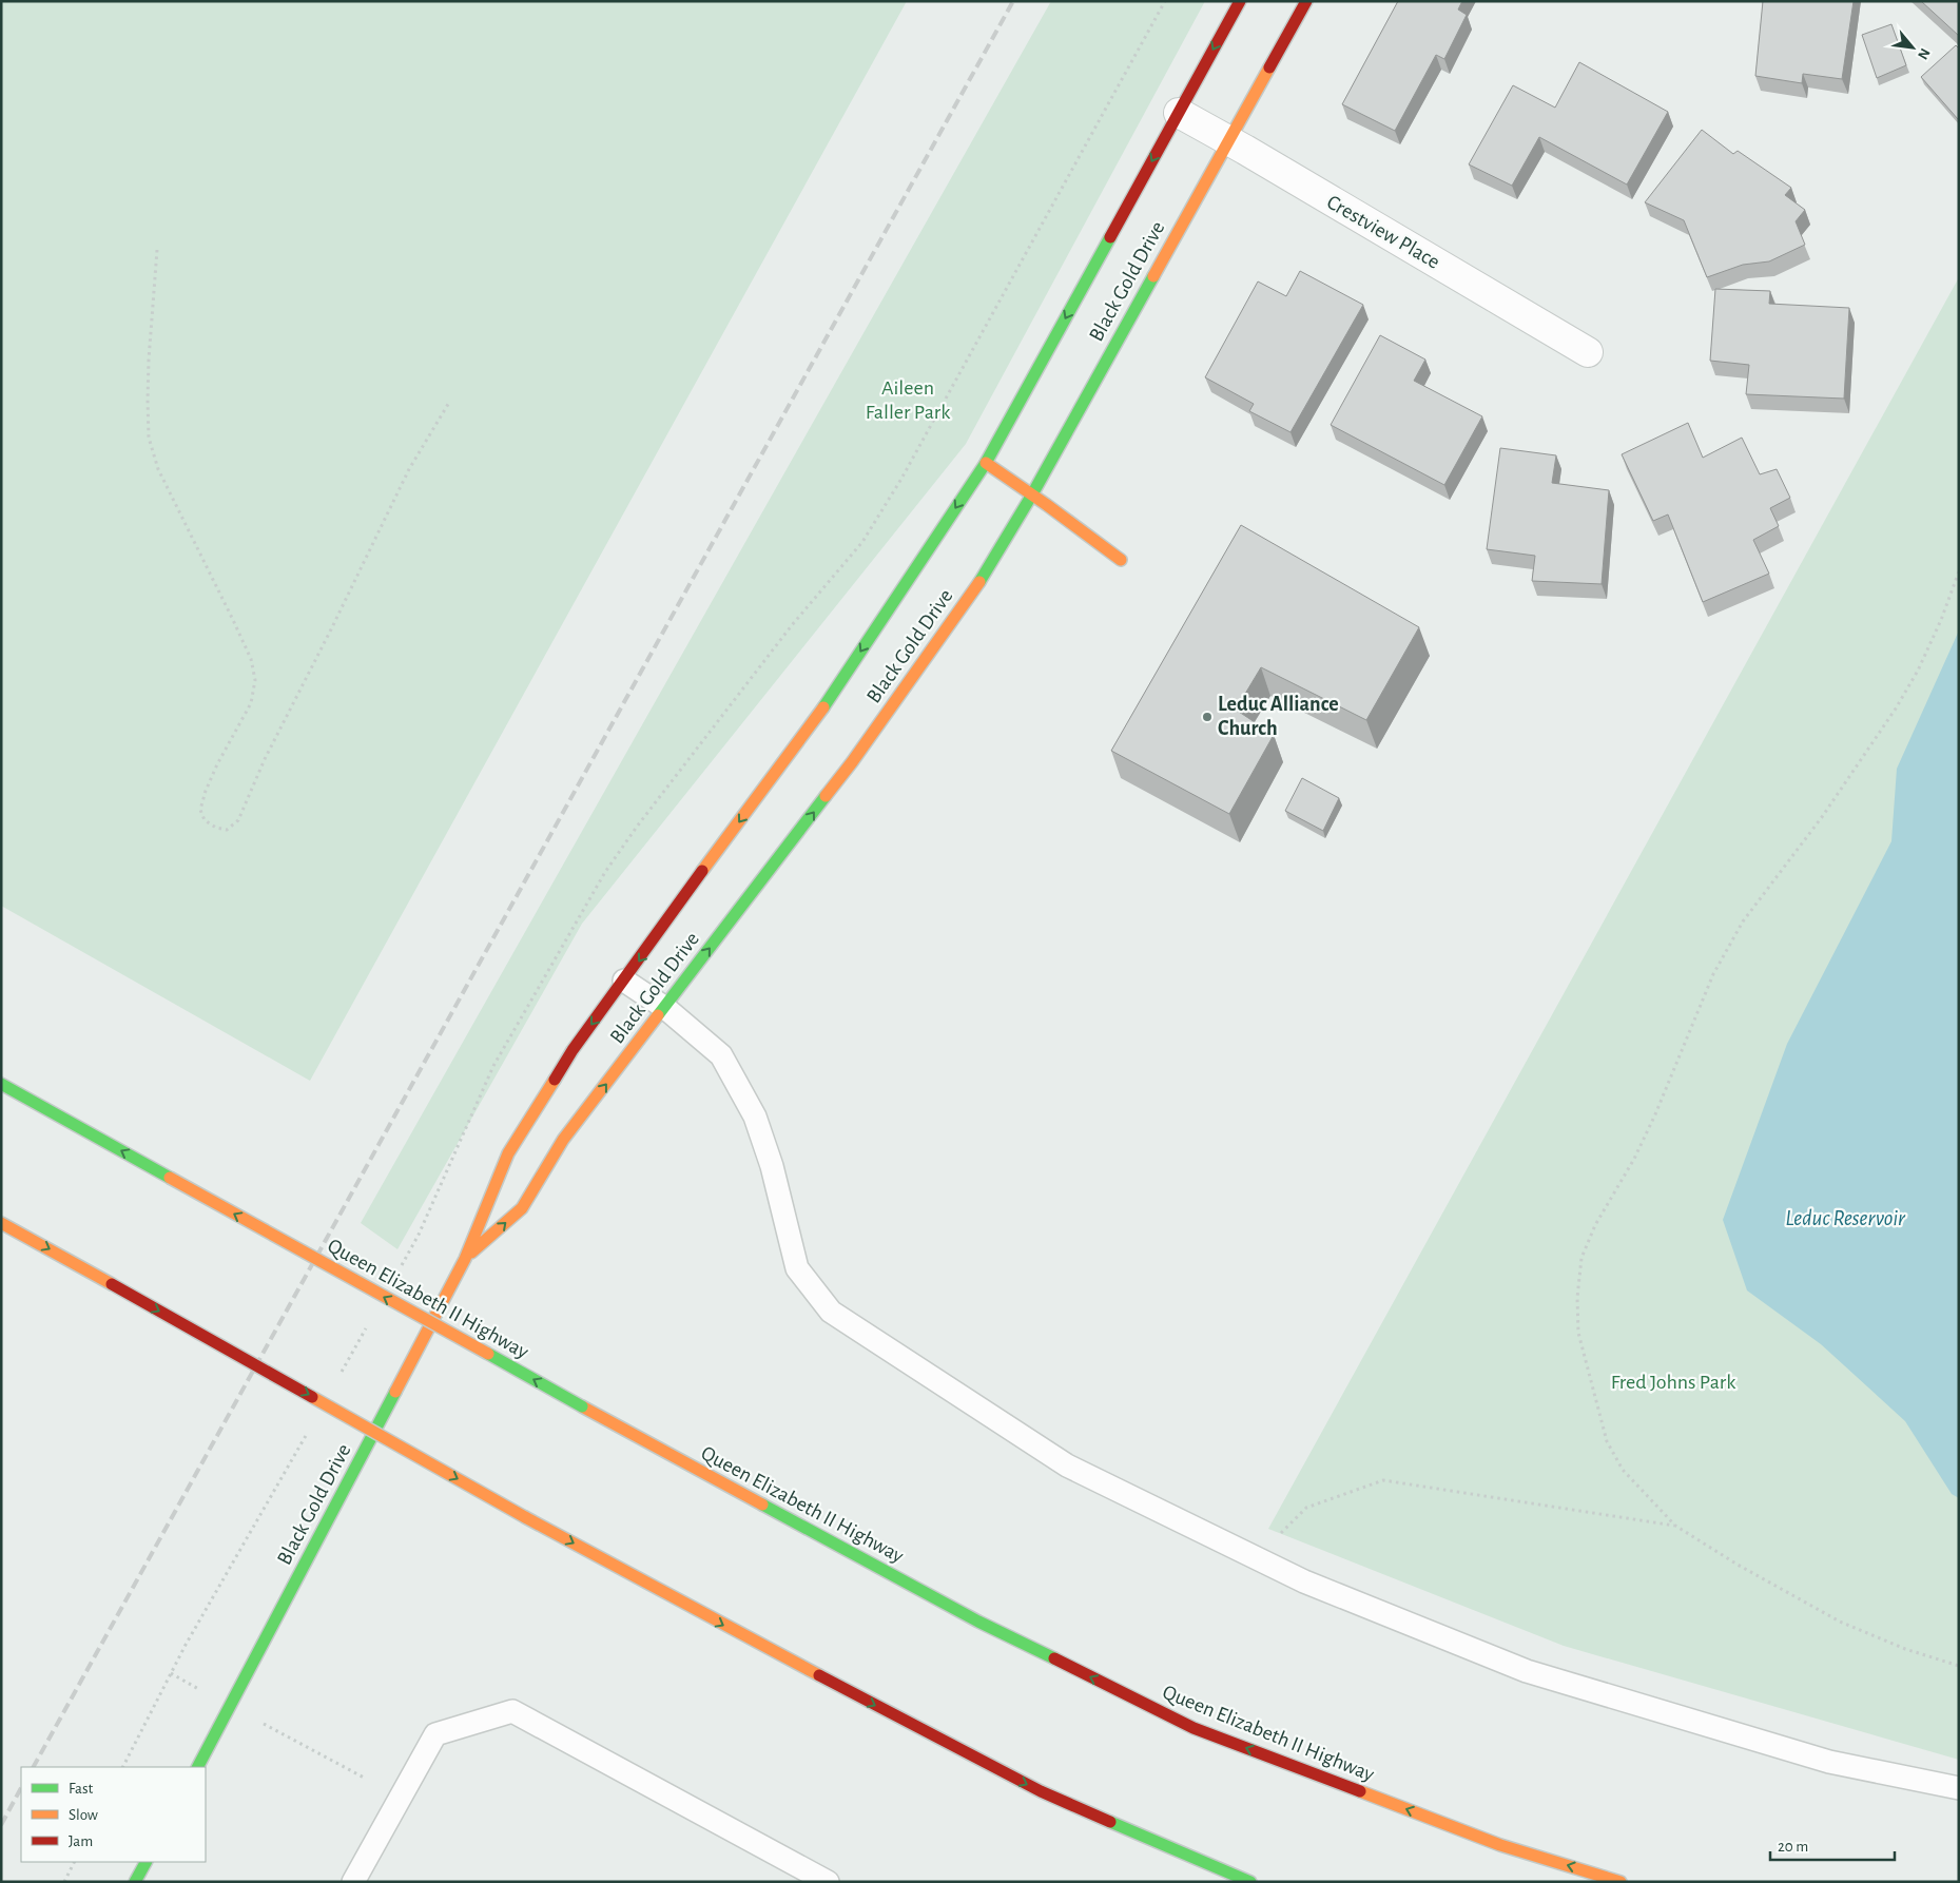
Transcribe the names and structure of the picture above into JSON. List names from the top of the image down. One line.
{"streets":{"main road":["Black Gold Drive","Queen Elizabeth II Highway"],"street":["Crestview Place"]},"crossings":[["Crestview Place","Black Gold Drive"]],"one_way":["Queen Elizabeth II Highway"],"water":["Leduc Reservoir"],"parks":["Aileen Faller Park","Fred Johns Park"],"places":["Leduc Alliance Church"],"legend":["Fast","Slow","Jam"],"scale_bar":"20 m","north":"bottom right"}
